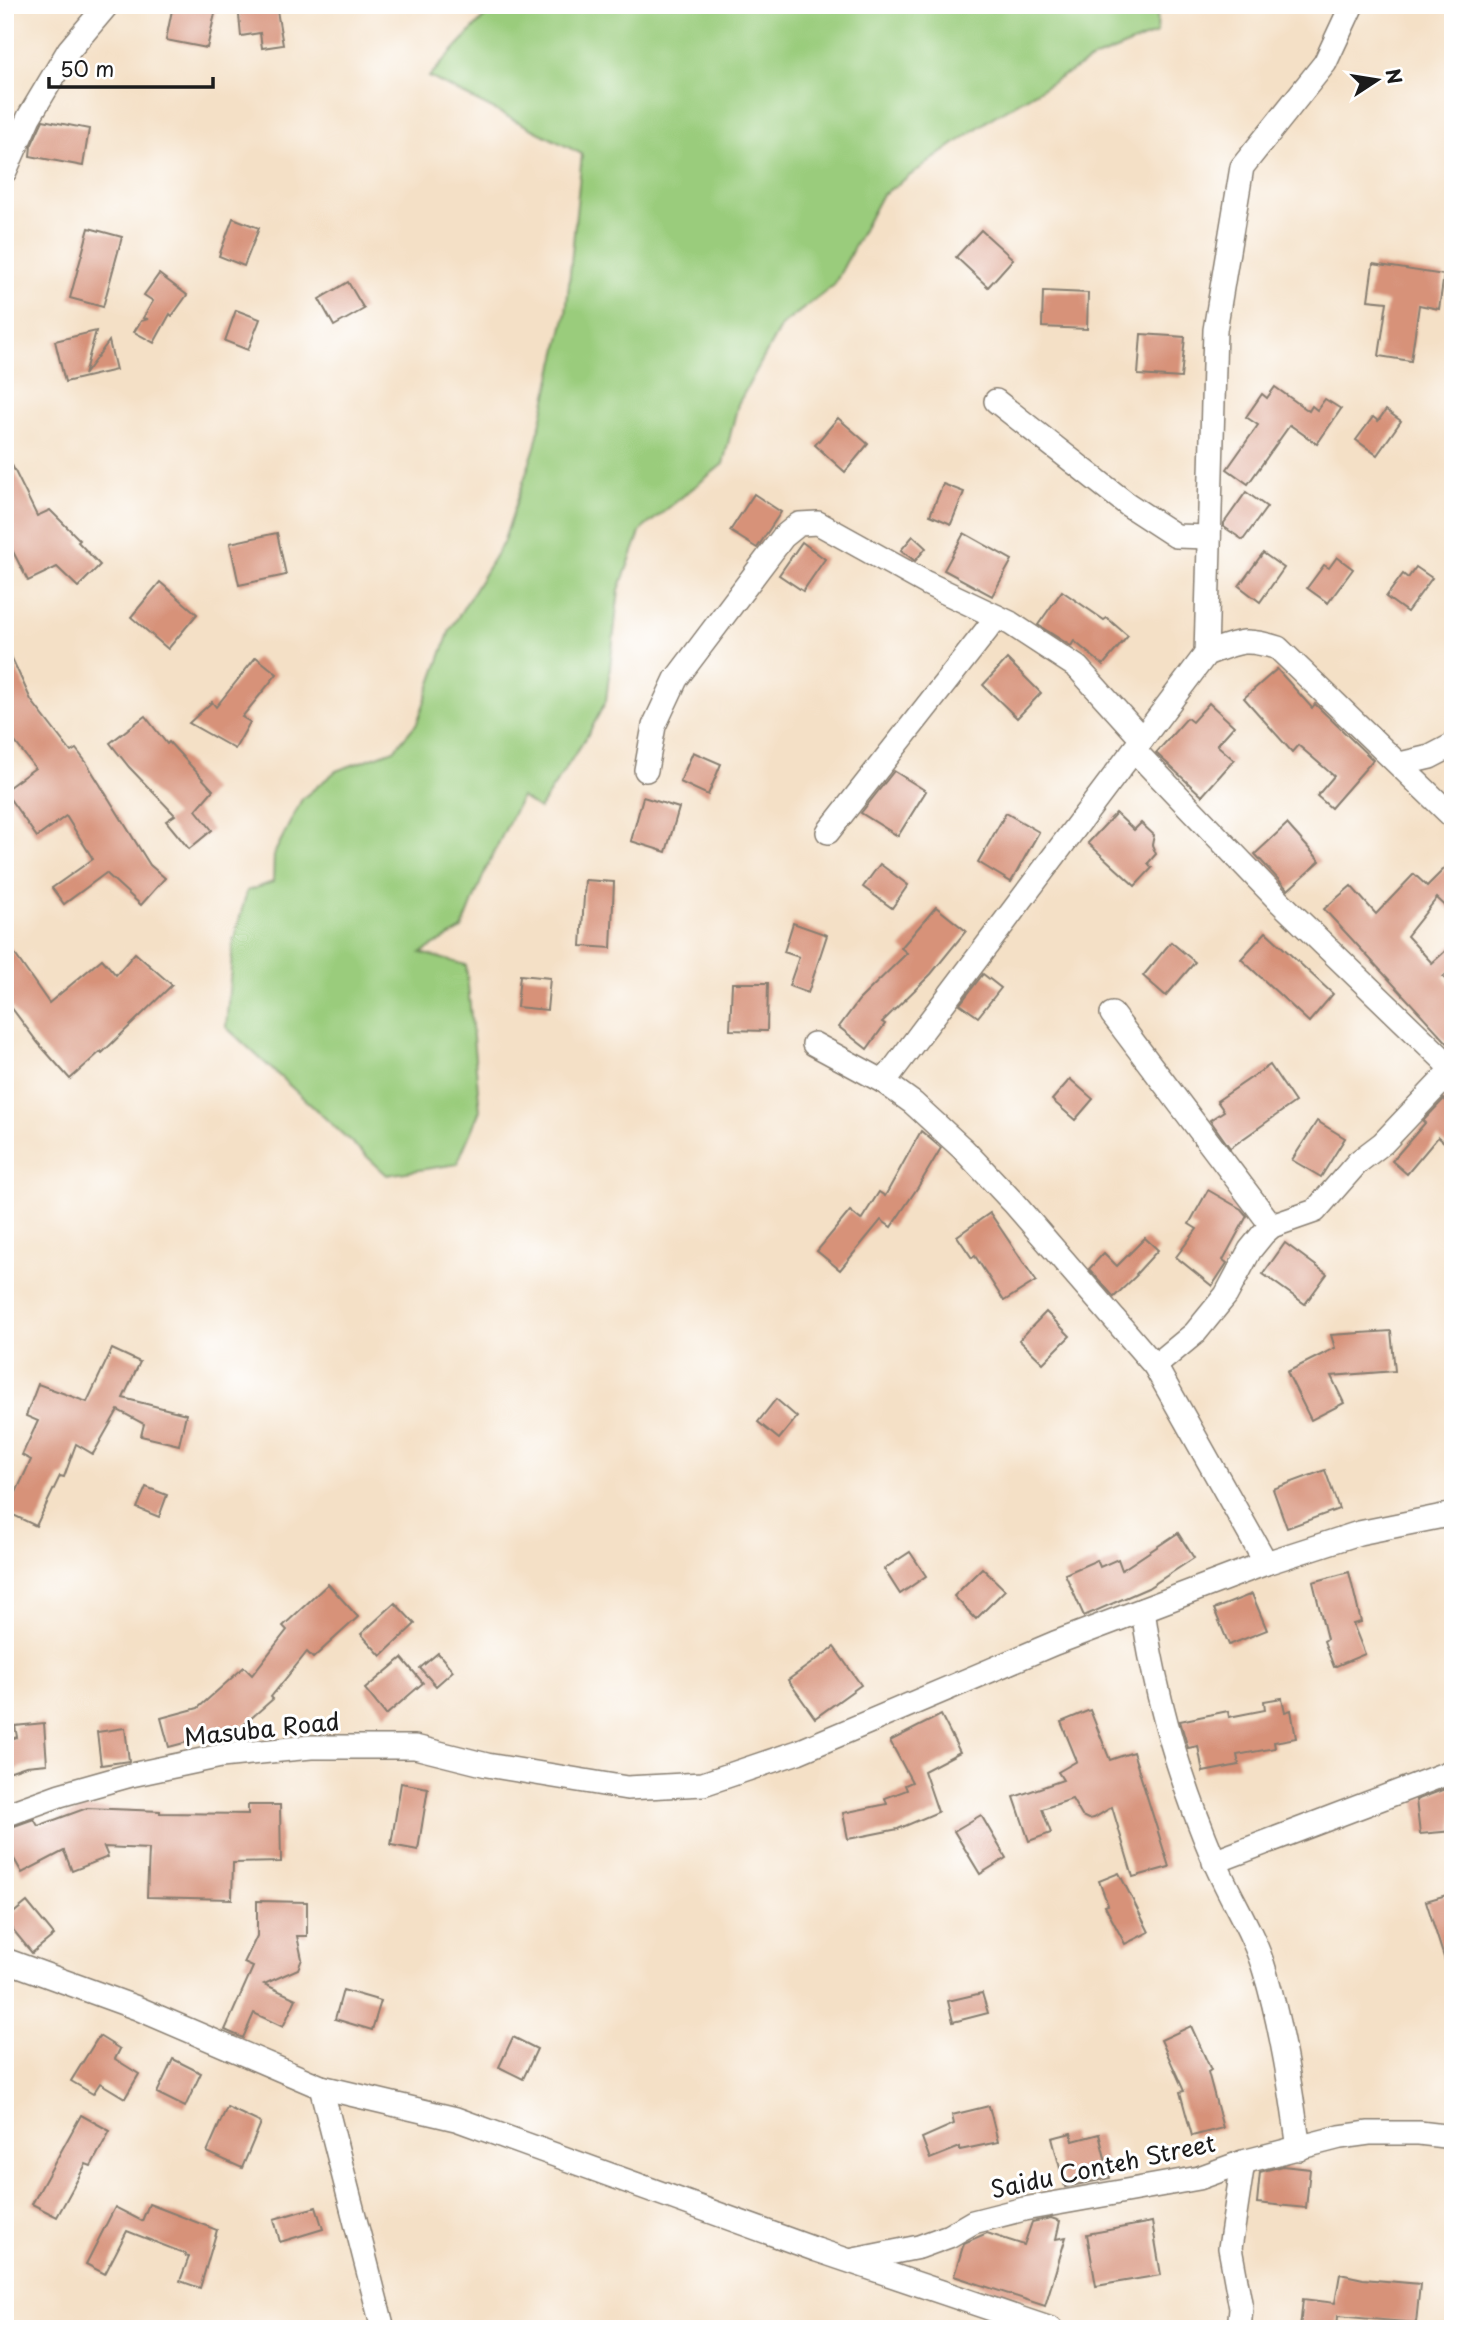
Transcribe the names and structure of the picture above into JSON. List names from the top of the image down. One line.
{"streets":{"street":["Masuba Road","Saidu Conteh Street"]},"scale_bar":"50 m","north":"right"}
